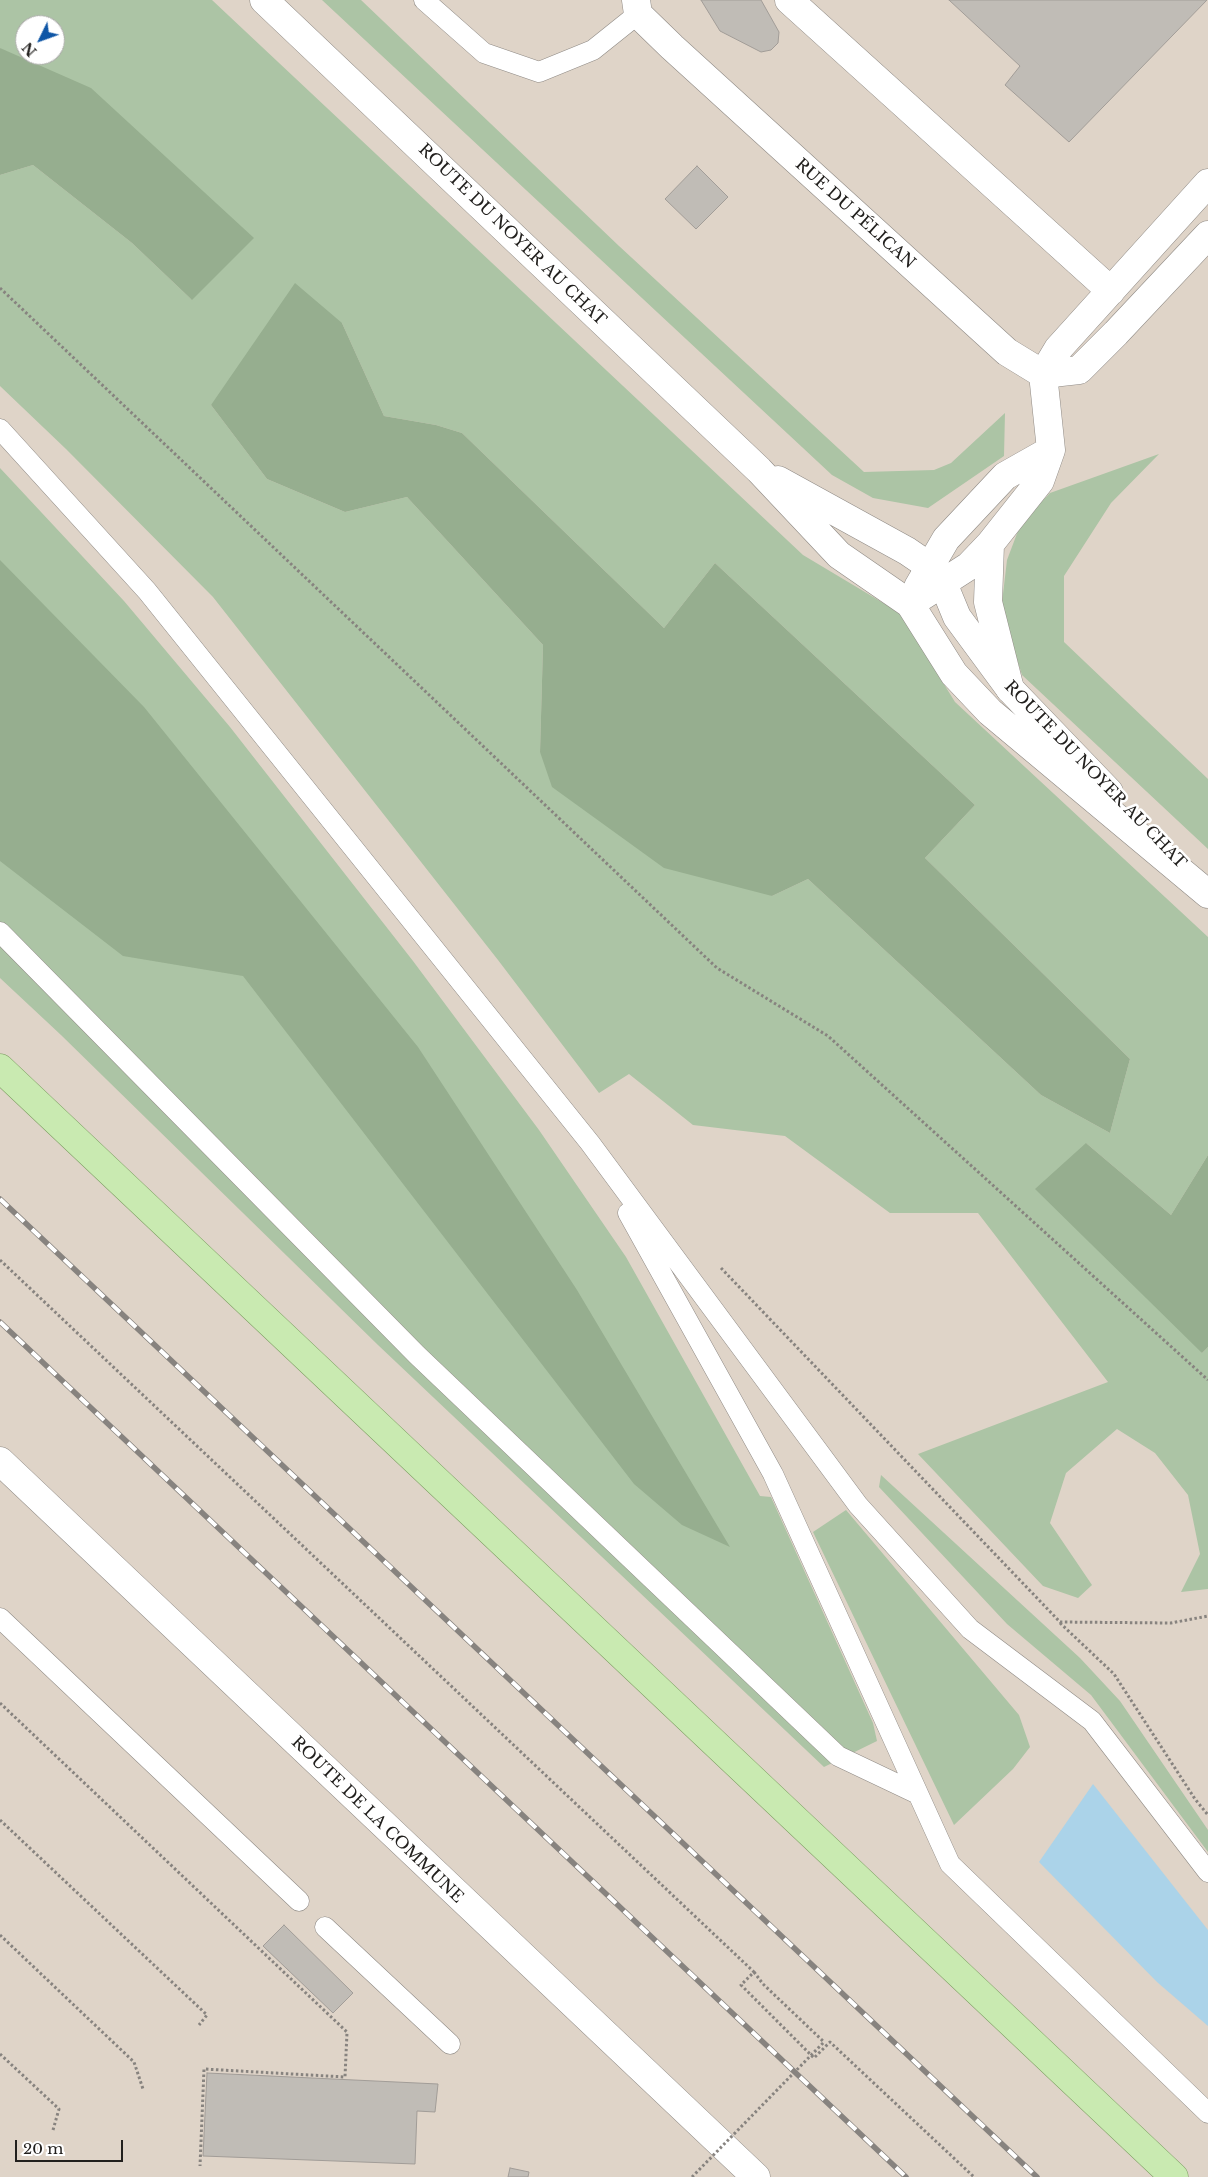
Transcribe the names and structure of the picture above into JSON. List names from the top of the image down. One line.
{"streets":{"street":["RUE DU PÉLICAN","ROUTE DU NOYER AU CHAT","ROUTE DE LA COMMUNE"]},"scale_bar":"20 m","north":"bottom left"}
